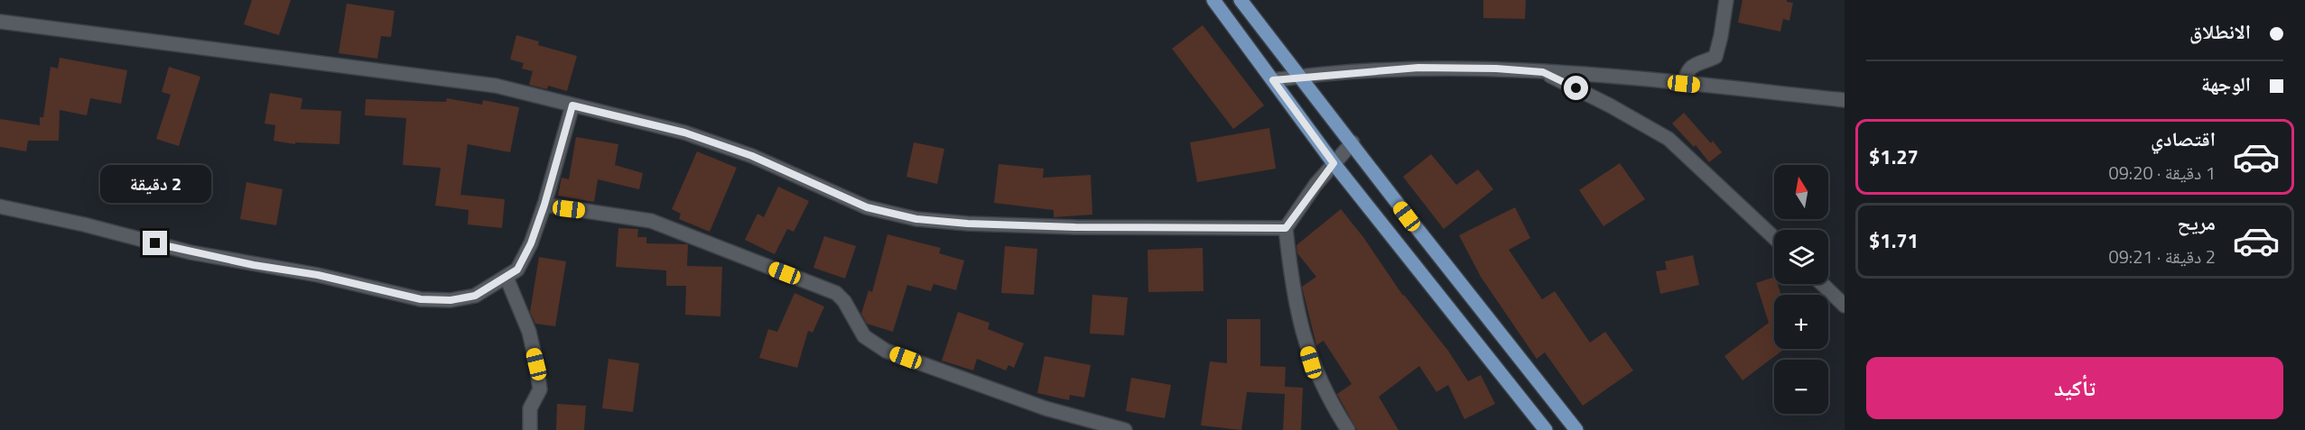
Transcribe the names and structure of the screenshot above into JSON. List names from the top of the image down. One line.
{"north":"top","page":{"banner":["الانطلاق","الوجهة"],"list":[{"name":"اقتصادي","note":"1 دقيقة · 09:20","value":"$1.27"},{"name":"مريح","note":"2 دقيقة · 09:21","value":"$1.71"}],"map_buttons":["+","−"],"bubble":"2 دقيقة","buttons":"تأكيد"}}
